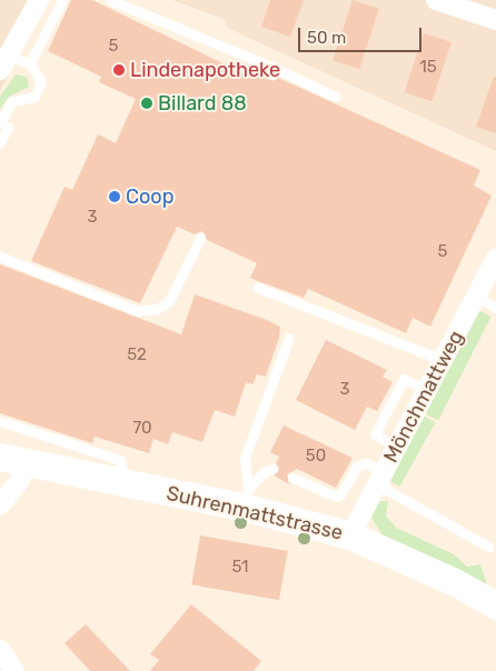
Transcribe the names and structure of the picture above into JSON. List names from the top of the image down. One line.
{"streets":{"street":["Mönchmattweg","Suhrenmattstrasse"]},"crossings":[["Mönchmattweg","Suhrenmattstrasse"]],"places":["Lindenapotheke","Billard 88","Coop"],"house_numbers":["5","15","3","5","52","3","70","50","51"],"scale_bar":"50 m"}
